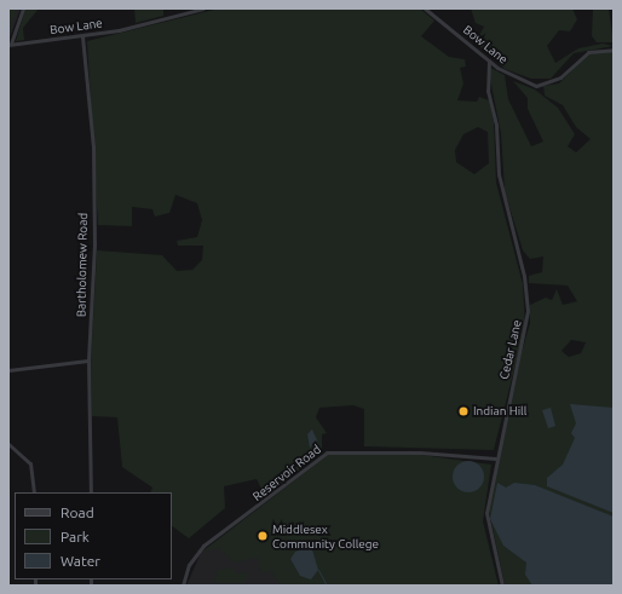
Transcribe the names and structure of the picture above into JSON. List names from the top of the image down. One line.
{"streets":{"street":["Bow Lane","Bartholomew Road","Cedar Lane","Reservoir Road"]},"crossings":[["Bow Lane","Bartholomew Road"],["Bow Lane","Cedar Lane"],["Cedar Lane","Reservoir Road"]],"places":["Indian Hill","Middlesex Community College"],"legend":["Road","Park","Water"]}
